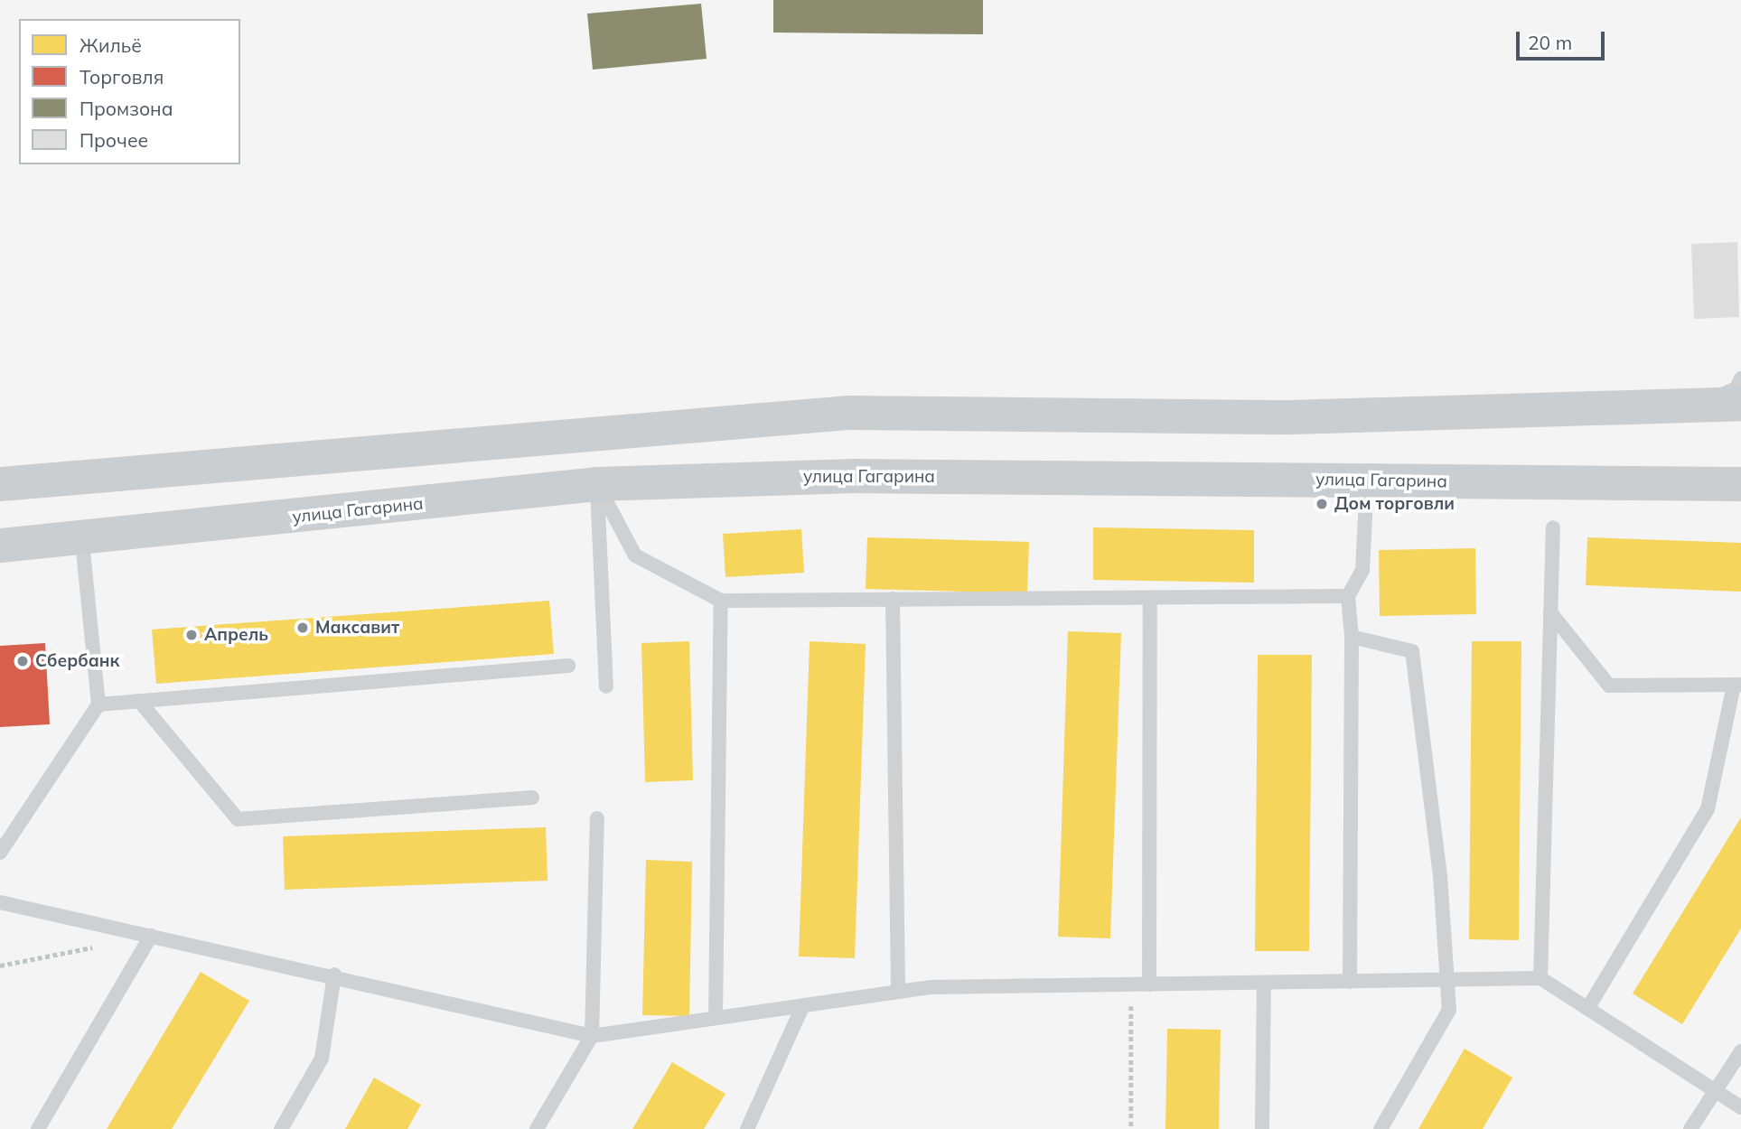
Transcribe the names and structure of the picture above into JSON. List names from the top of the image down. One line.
{"streets":{"main road":["улица Гагарина"]},"places":["Дом торговли","Максавит","Апрель","Сбербанк"],"legend":["Жильё","Торговля","Промзона","Прочее"],"scale_bar":"20 m"}
